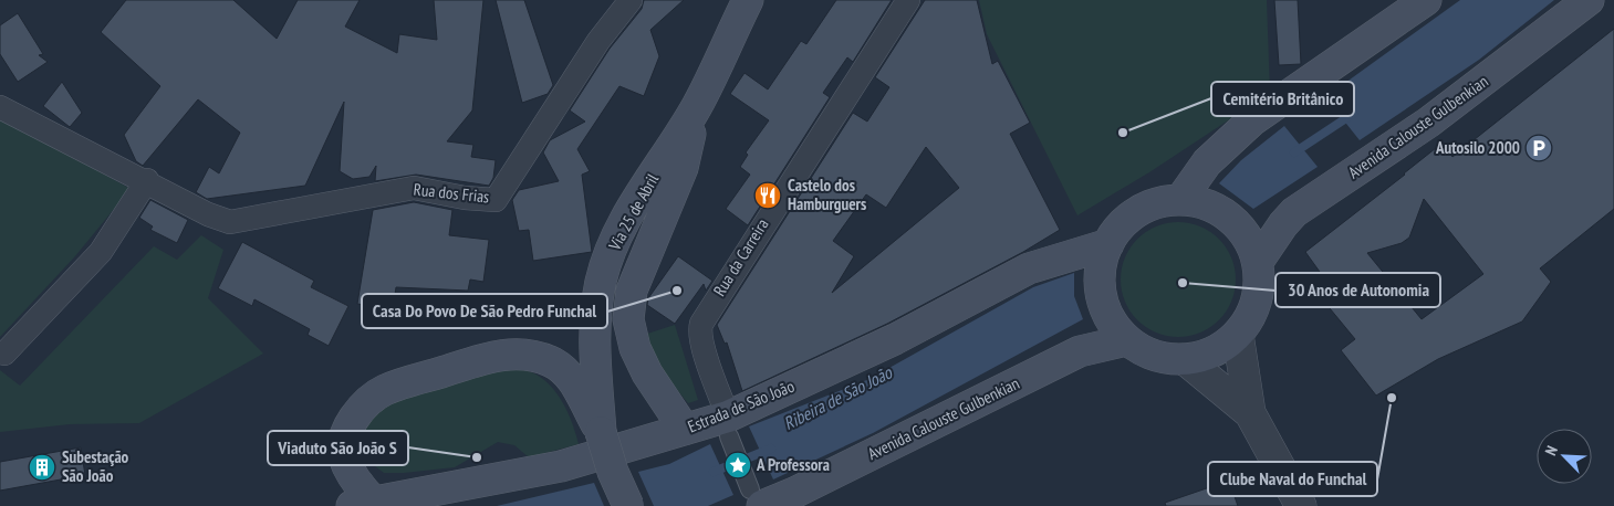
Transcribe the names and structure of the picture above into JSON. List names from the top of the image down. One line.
{"streets":{"main road":["Avenida Calouste Gulbenkian","Via 25 de Abril","Estrada de São João"],"street":["Rua dos Frias","Rua da Carreira"]},"crossings":[["Avenida Calouste Gulbenkian","Estrada de São João"],["Rua da Carreira","Estrada de São João"]],"water":["Ribeira de São João"],"places":{"other":["Cemitério Britânico","30 Anos de Autonomia","Casa Do Povo De São Pedro Funchal","Clube Naval do Funchal","Viaduto São João S"],"parking":["Autosilo 2000"],"restaurant":["Castelo dos Hamburguers"],"place":["A Professora"],"building":["Subestação São João"]},"north":"top left"}
